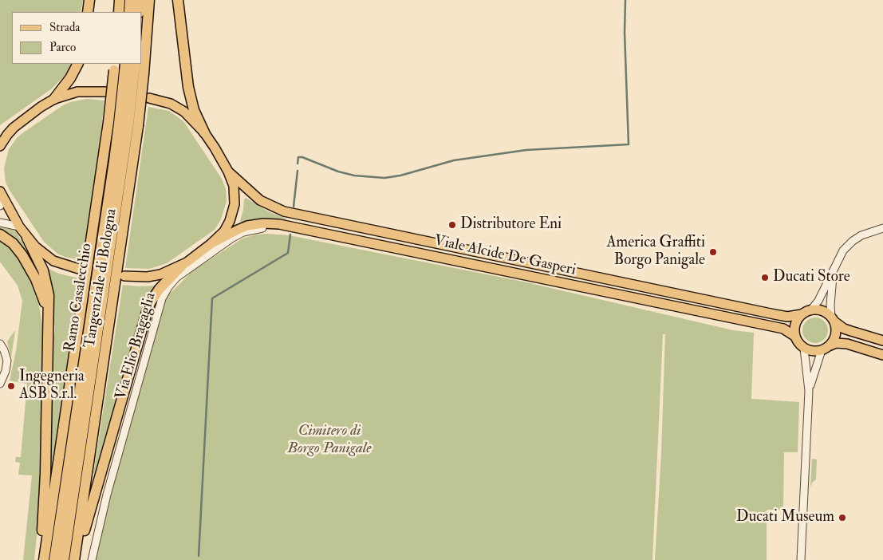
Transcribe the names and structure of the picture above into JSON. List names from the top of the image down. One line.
{"streets":{"highway":["Tangenziale di Bologna","Ramo Casalecchio"],"main road":["Viale Alcide De Gasperi"],"street":["Via Elio Bragaglia"]},"crossings":[["Viale Alcide De Gasperi","Via Elio Bragaglia"],["Tangenziale di Bologna","Ramo Casalecchio"]],"parks":["Cimitero di Borgo Panigale"],"places":["Distributore Eni","America Graffiti Borgo Panigale","Ducati Store","Ingegneria ASB S.r.l.","Ducati Museum"],"legend":["Strada","Parco"]}
